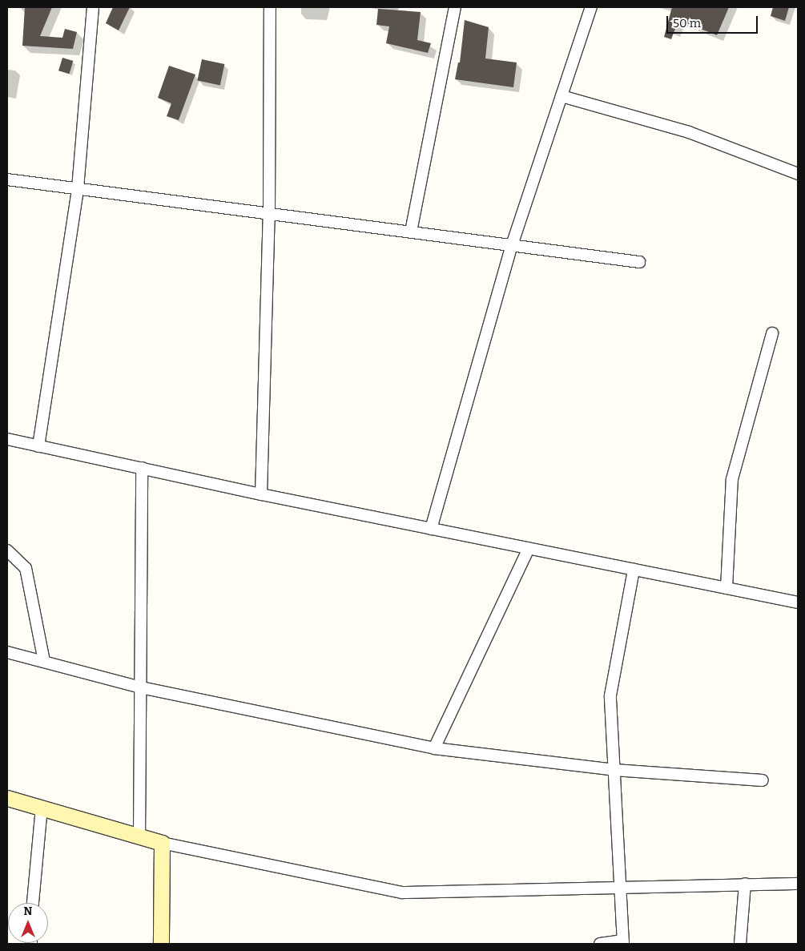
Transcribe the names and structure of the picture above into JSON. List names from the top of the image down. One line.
{"scale_bar":"50 m","north":"top"}
